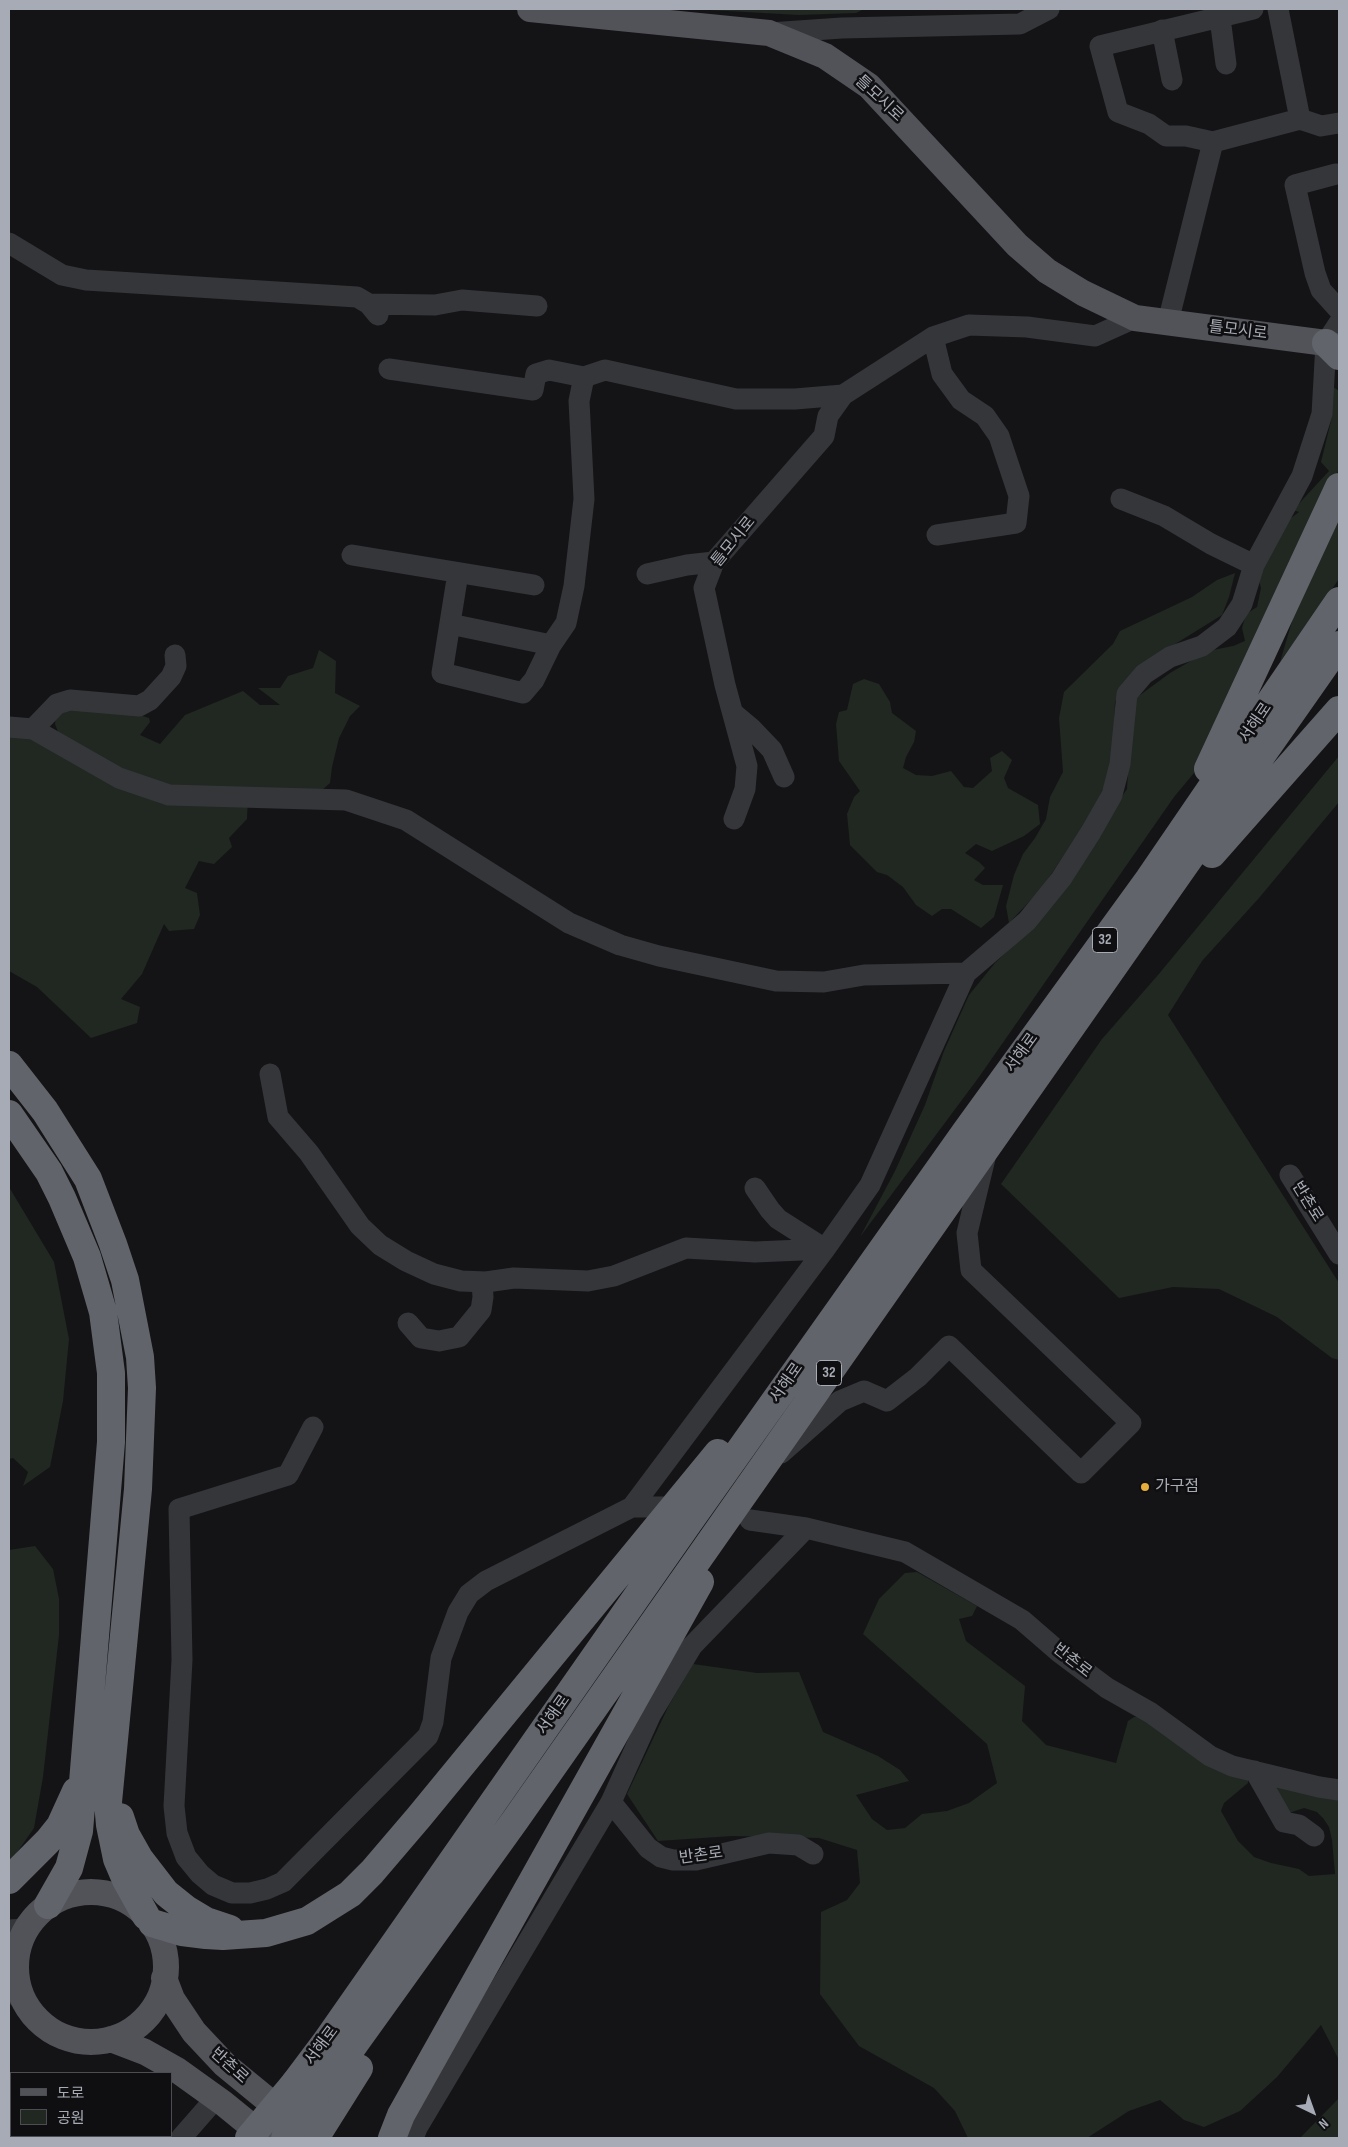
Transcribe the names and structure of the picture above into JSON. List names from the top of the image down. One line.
{"streets":{"highway":["서해로","32"],"main road":["틀모시로","반촌로"]},"crossings":[["서해로","반촌로"]],"places":["가구점"],"legend":["도로","공원"],"north":"bottom right"}
